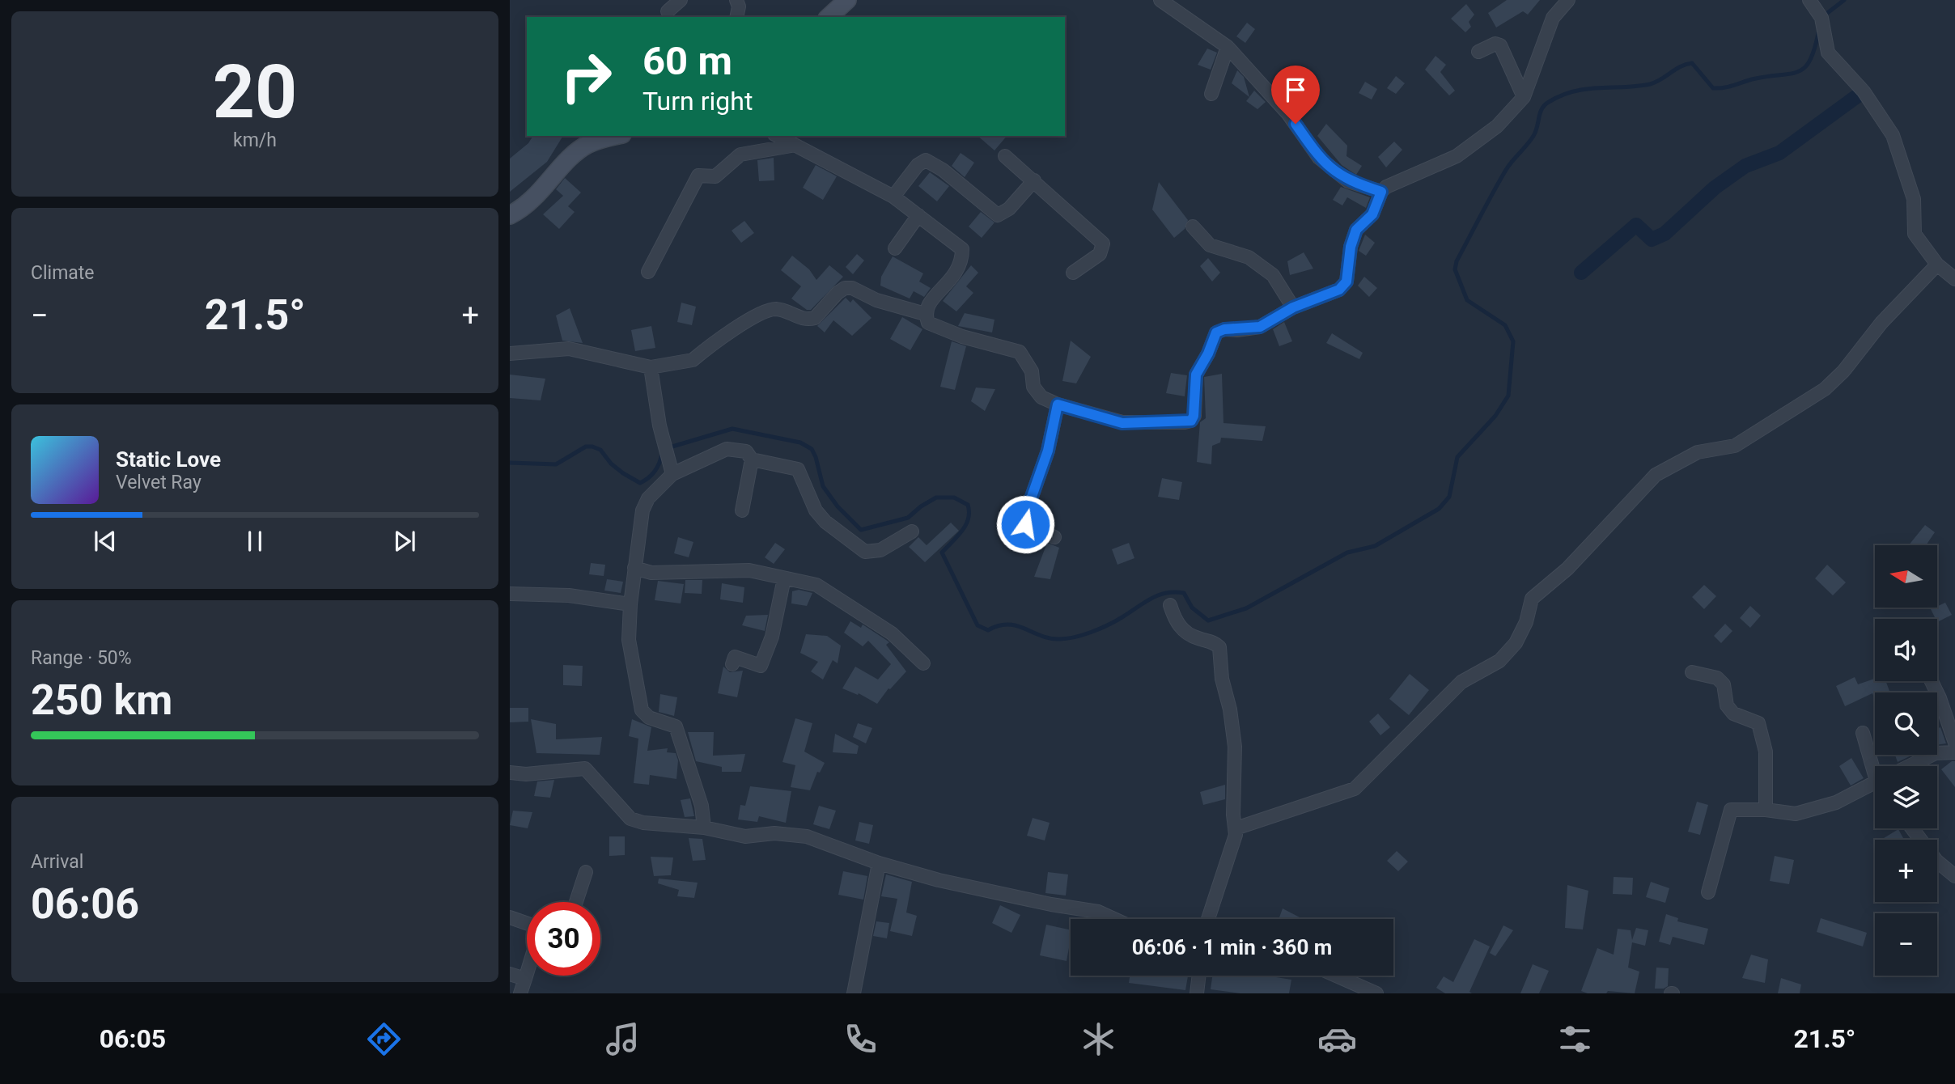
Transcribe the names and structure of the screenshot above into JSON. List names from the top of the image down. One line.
{"north":"left","page":{"tile":[["20","km/h"],"Climate",["Range · 50%","250 km"],["Arrival","06:06"]],"turn":["60 m","Turn right"],"heat":["−","21.5°","+"],"song":["Static Love","Velvet Ray"],"map_buttons":["+","−"],"limit":"30","trip":"06:06 · 1 min · 360 m","tabs":["06:05","21.5°"]}}
